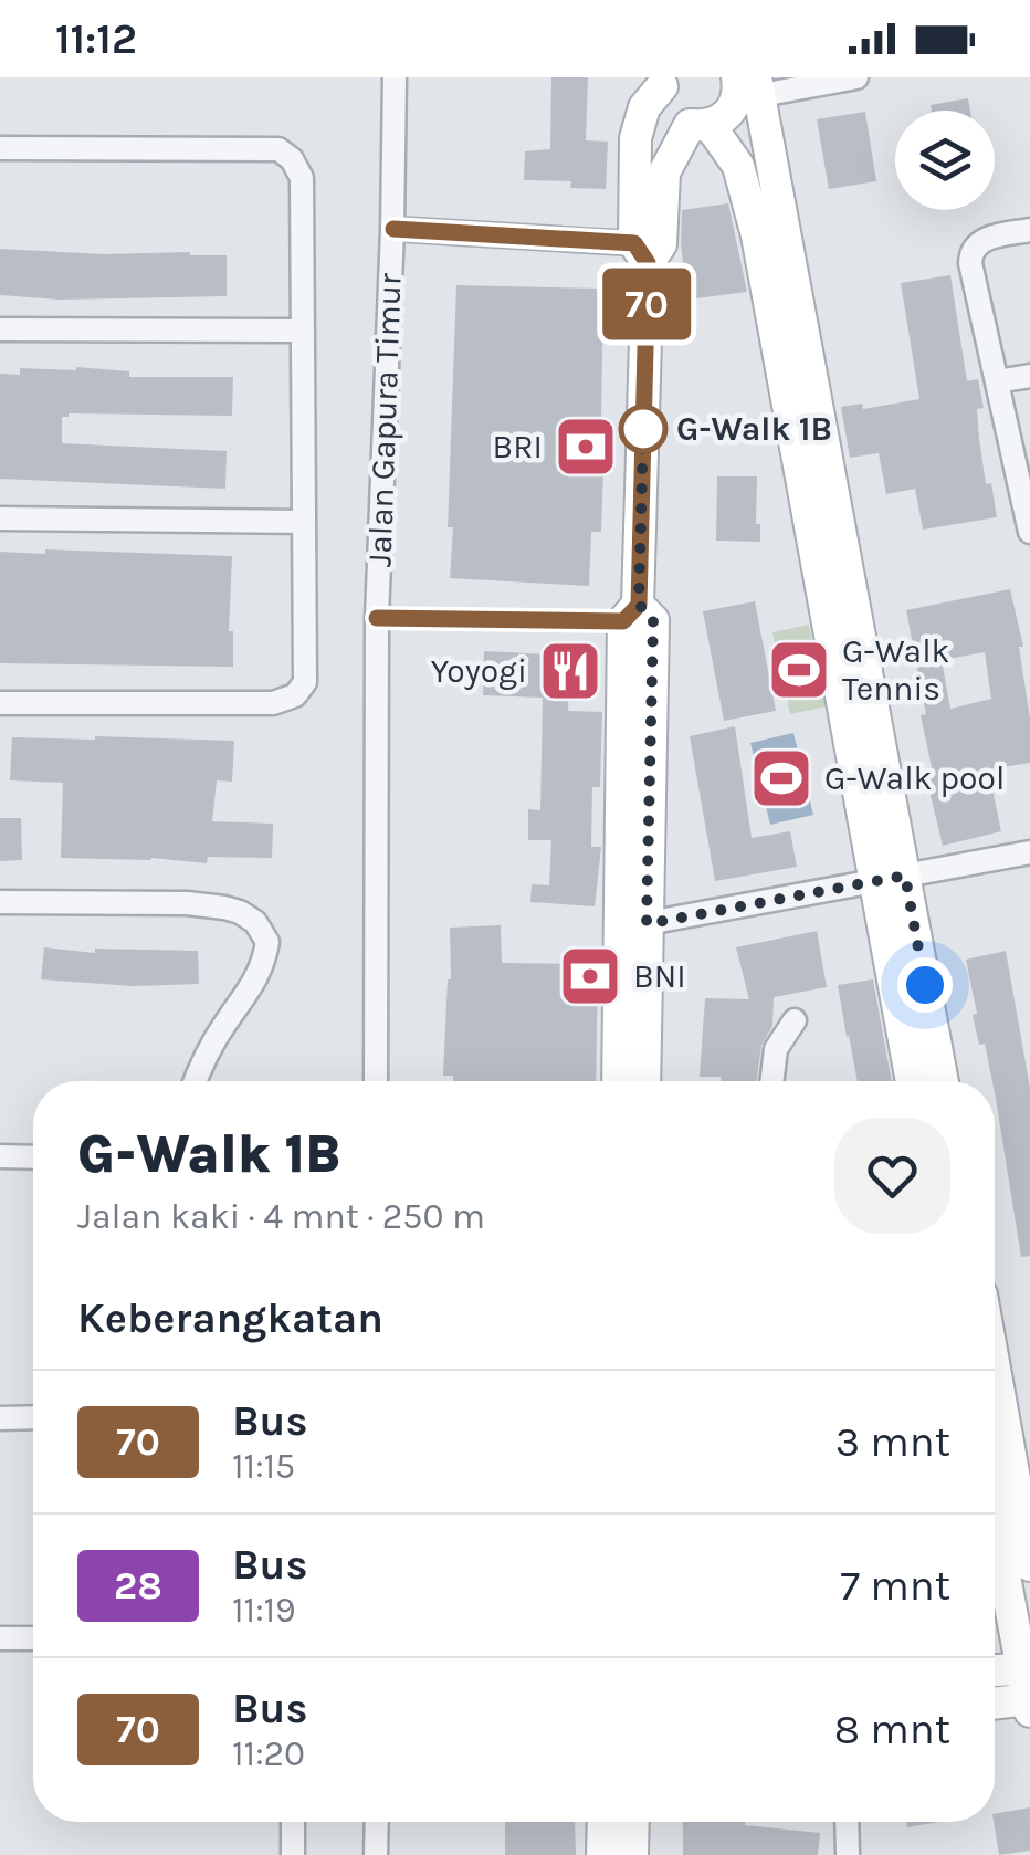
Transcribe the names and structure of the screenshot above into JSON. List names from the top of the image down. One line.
{"streets":{"street":["Jalan Gapura Timur"]},"places":{"other":["G-Walk 1B"],"bank":["BRI","BNI"],"sports":["G-Walk Tennis","G-Walk pool"],"restaurant":["Yoyogi"]},"lines":["bus line 70"],"page":{"status":"11:12","on_map":"70","heading":[["G-Walk 1B","Jalan kaki · 4 mnt · 250 m"],"Keberangkatan"],"list":[{"mark":"70","name":"Bus","note":"11:15","value":"3 mnt"},{"mark":"28","name":"Bus","note":"11:19","value":"7 mnt"},{"mark":"70","name":"Bus","note":"11:20","value":"8 mnt"}]}}
